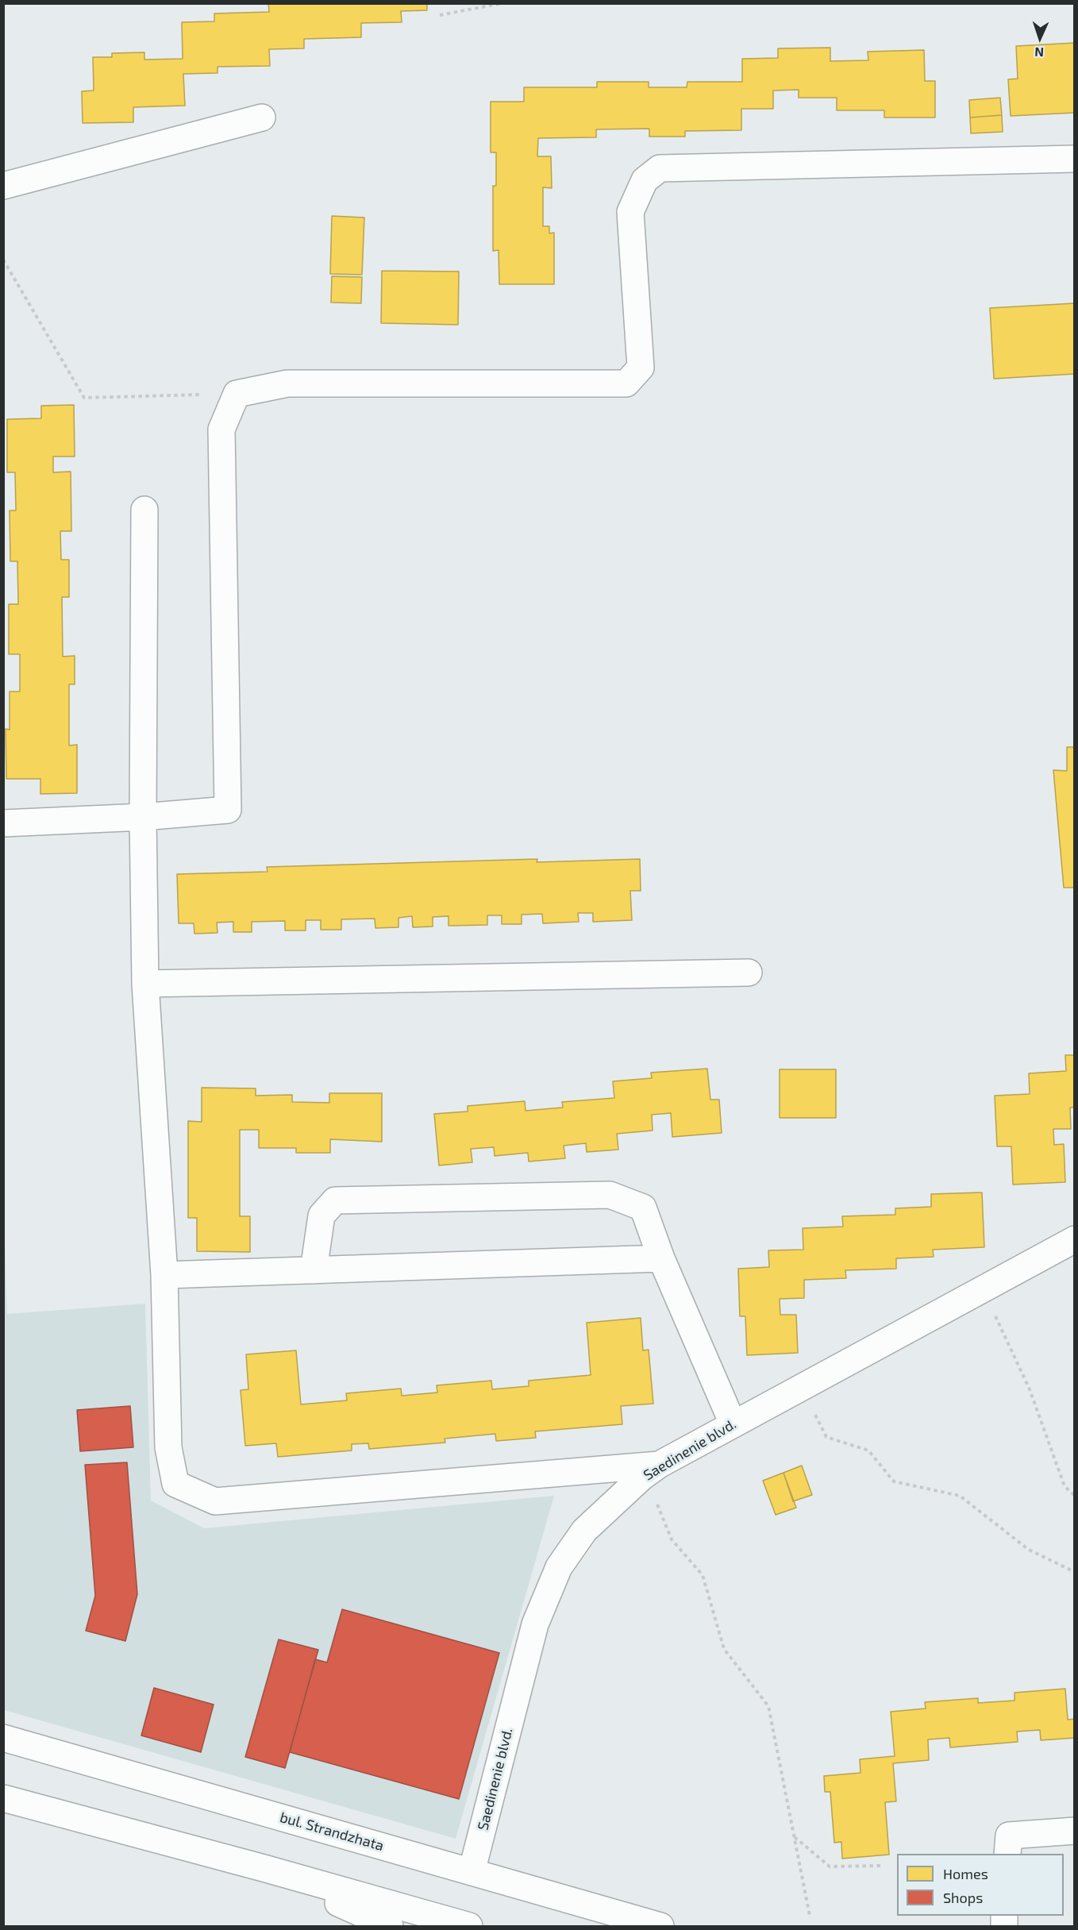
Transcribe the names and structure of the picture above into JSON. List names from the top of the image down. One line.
{"streets":{"street":["Saedinenie blvd.","bul. Strandzhata"]},"crossings":[["Saedinenie blvd.","bul. Strandzhata"]],"legend":["Homes","Shops"],"north":"bottom"}
